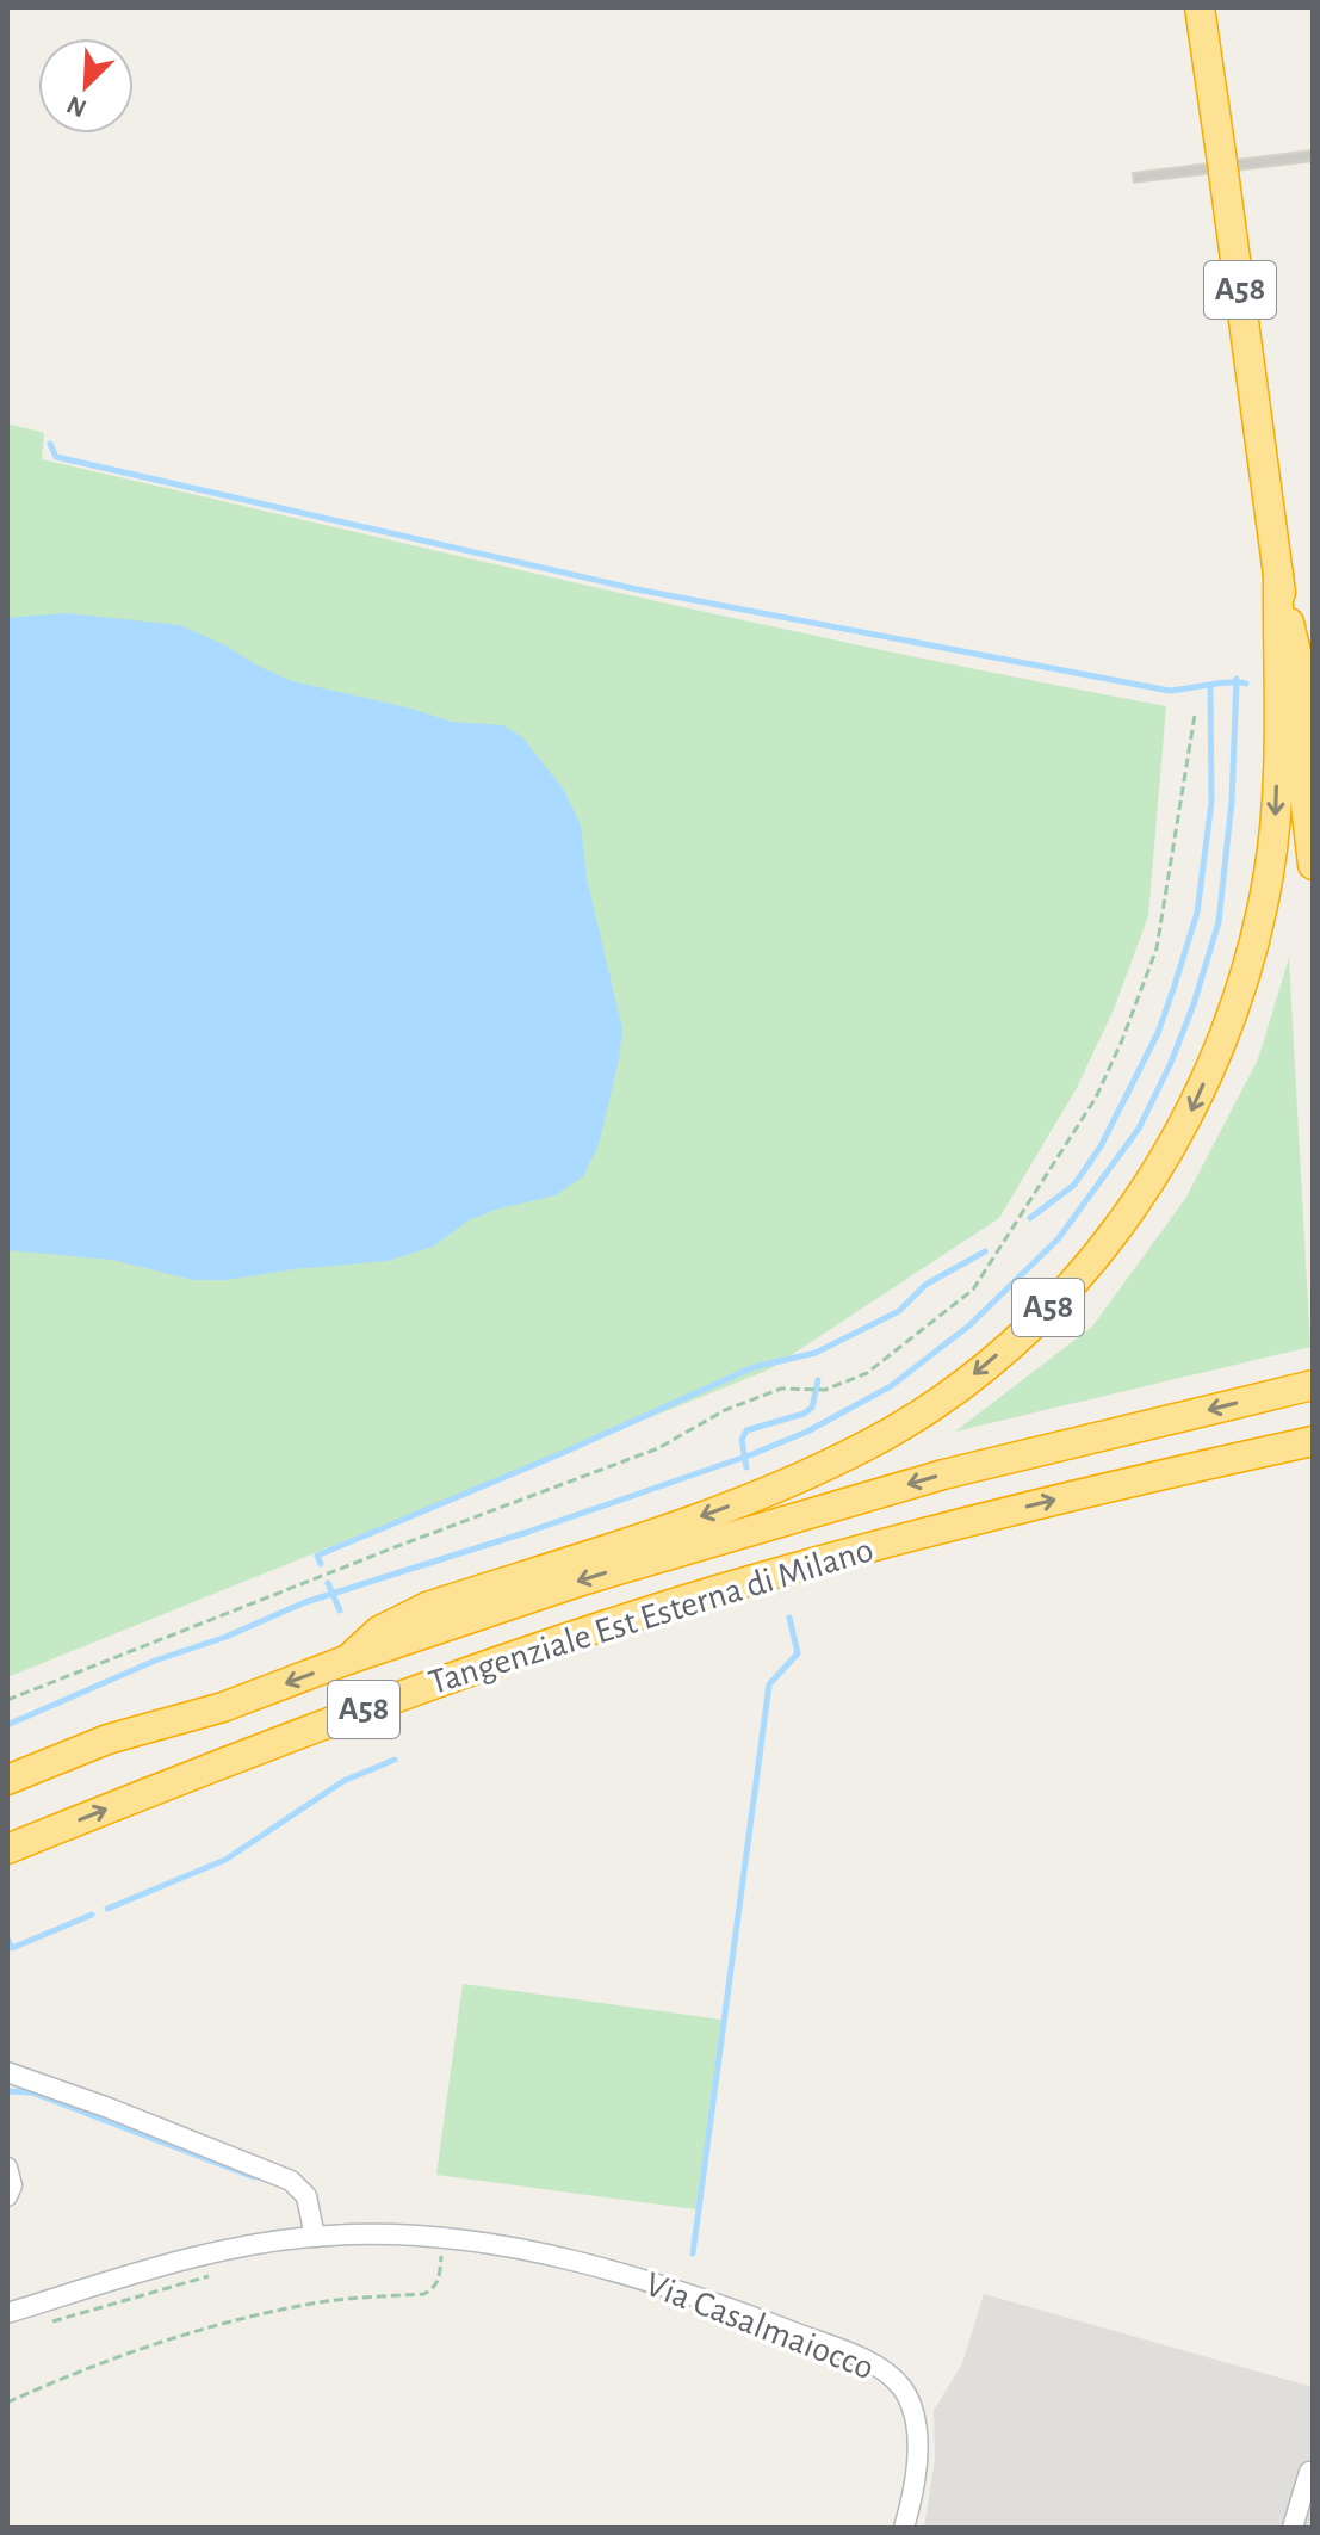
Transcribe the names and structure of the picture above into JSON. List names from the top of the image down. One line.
{"streets":{"highway":["A58","Tangenziale Est Esterna di Milano"],"street":["Via Casalmaiocco"]},"crossings":[["A58","Tangenziale Est Esterna di Milano"]],"north":"bottom left"}
